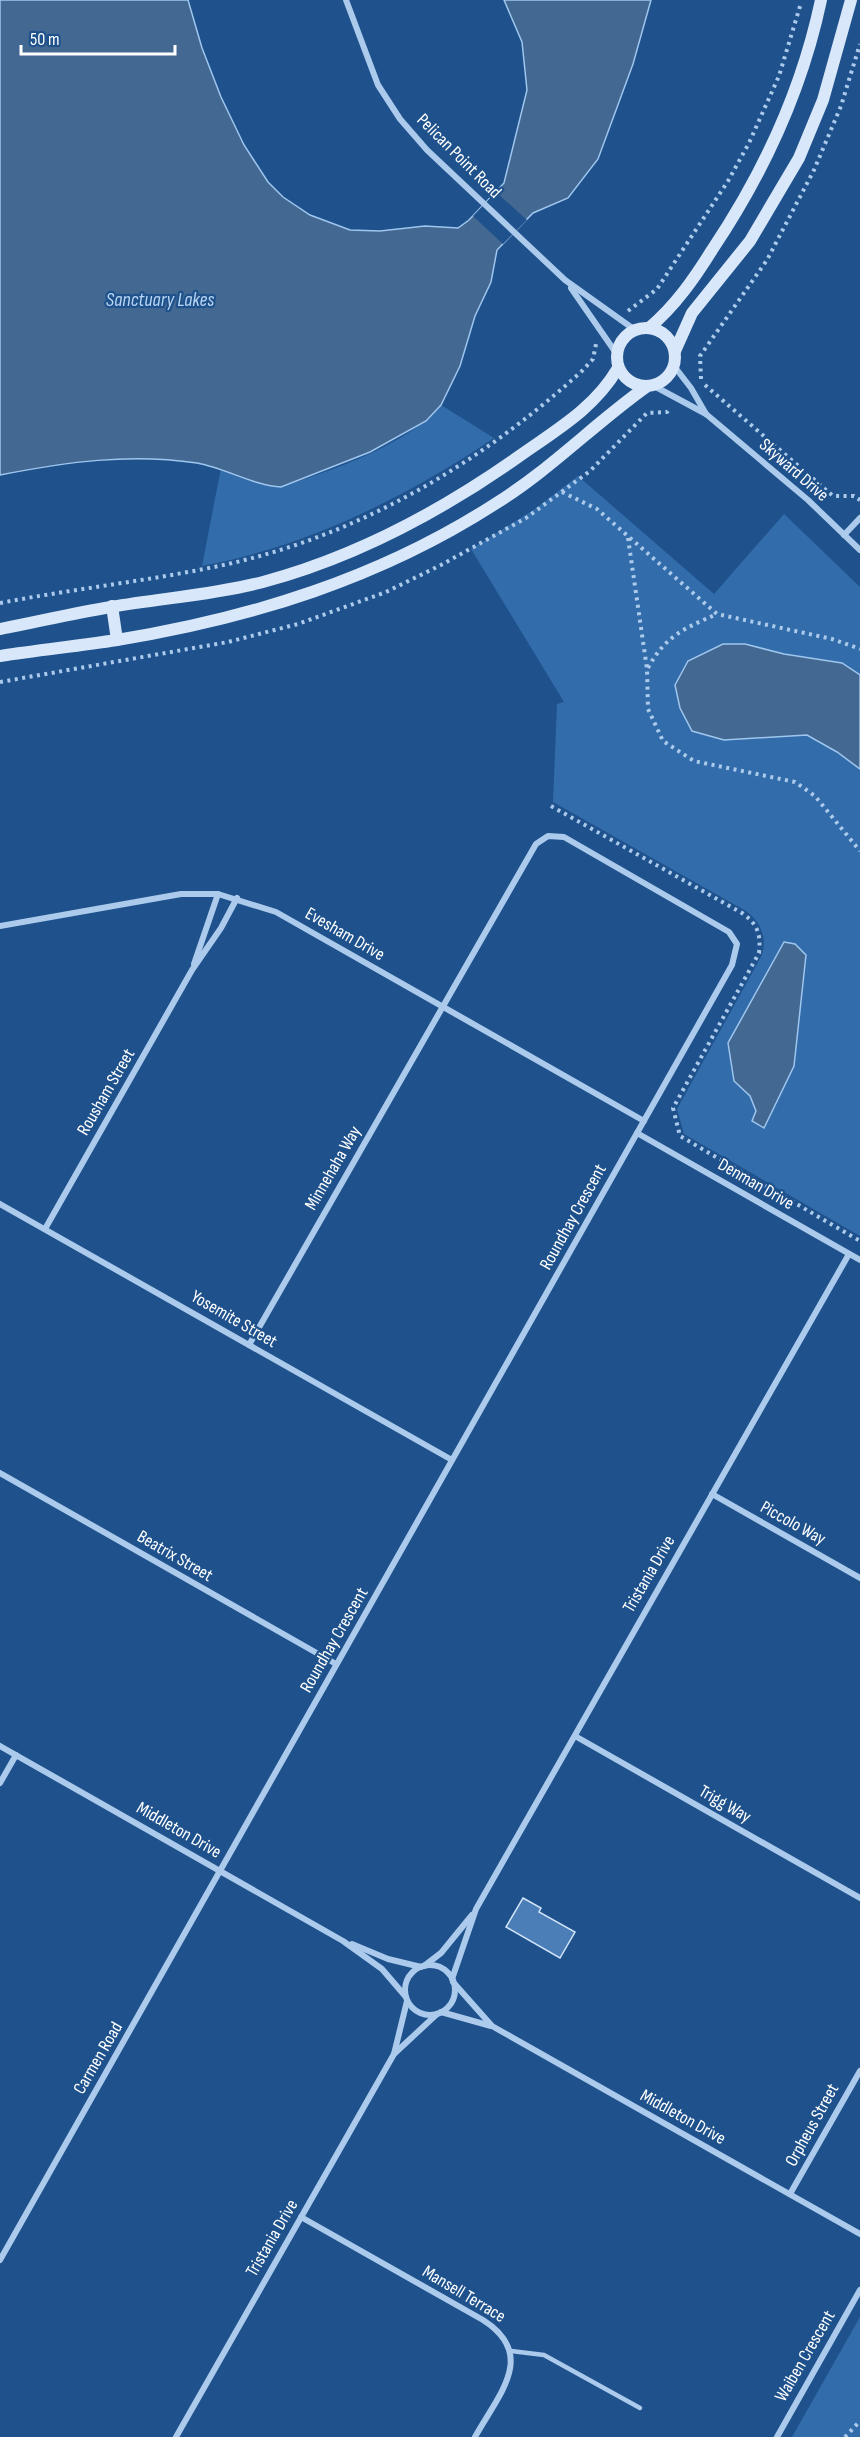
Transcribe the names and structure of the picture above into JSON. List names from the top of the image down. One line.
{"streets":{"street":["Pelican Point Road","Skyward Drive","Evesham Drive","Rousham Street","Minnehaha Way","Denman Drive","Roundhay Crescent","Yosemite Street","Piccolo Way","Beatrix Street","Tristania Drive","Trigg Way","Middleton Drive","Carmen Road","Orpheus Street","Mansell Terrace","Waiben Crescent"]},"crossings":[["Pelican Point Road","Skyward Drive"],["Evesham Drive","Rousham Street"],["Evesham Drive","Minnehaha Way"],["Evesham Drive","Roundhay Crescent"],["Rousham Street","Yosemite Street"],["Minnehaha Way","Roundhay Crescent"],["Minnehaha Way","Yosemite Street"],["Denman Drive","Roundhay Crescent"],["Denman Drive","Tristania Drive"],["Roundhay Crescent","Yosemite Street"],["Roundhay Crescent","Beatrix Street"],["Roundhay Crescent","Middleton Drive"],["Roundhay Crescent","Carmen Road"],["Piccolo Way","Tristania Drive"],["Tristania Drive","Trigg Way"],["Tristania Drive","Middleton Drive"],["Tristania Drive","Mansell Terrace"],["Middleton Drive","Carmen Road"],["Middleton Drive","Orpheus Street"]],"water":["Sanctuary Lakes"],"scale_bar":"50 m"}
